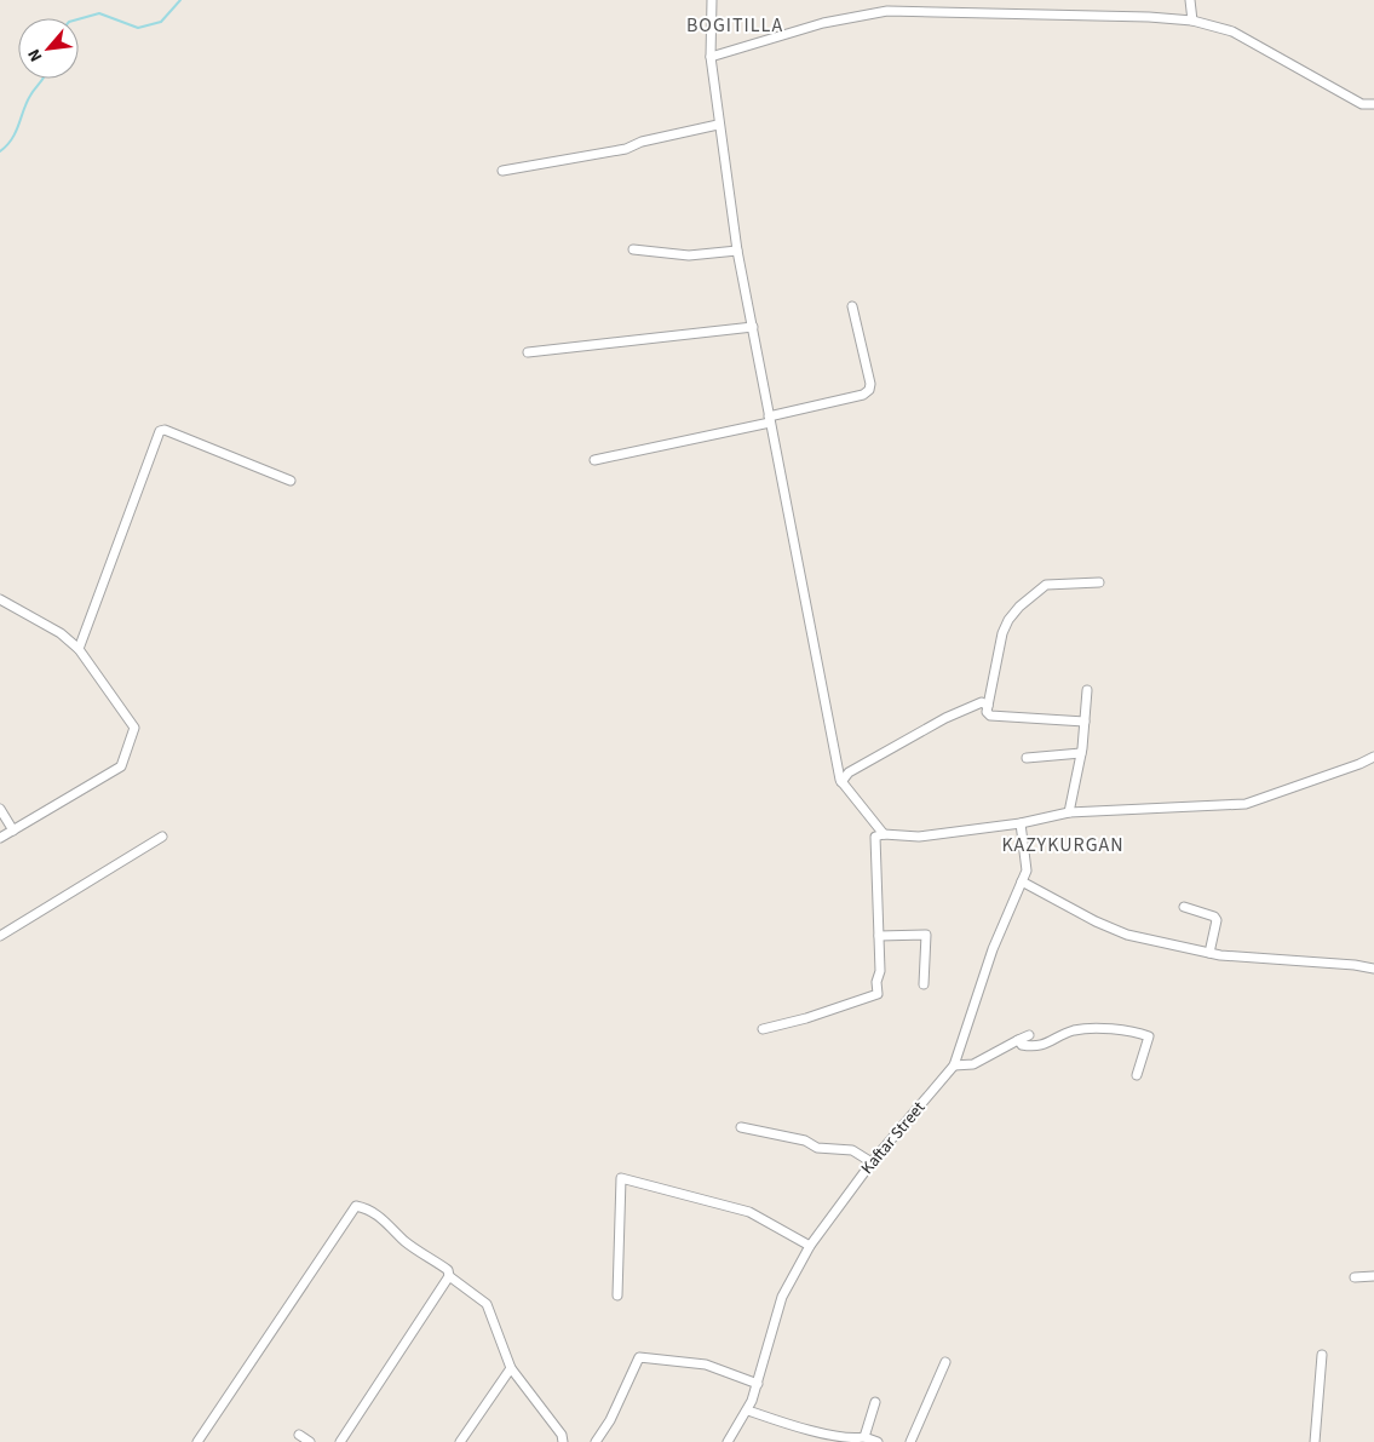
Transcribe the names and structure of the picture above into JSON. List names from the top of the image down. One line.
{"streets":{"street":["Kaftar Street"]},"districts":["BOGITILLA","KAZYKURGAN"],"north":"bottom left"}
